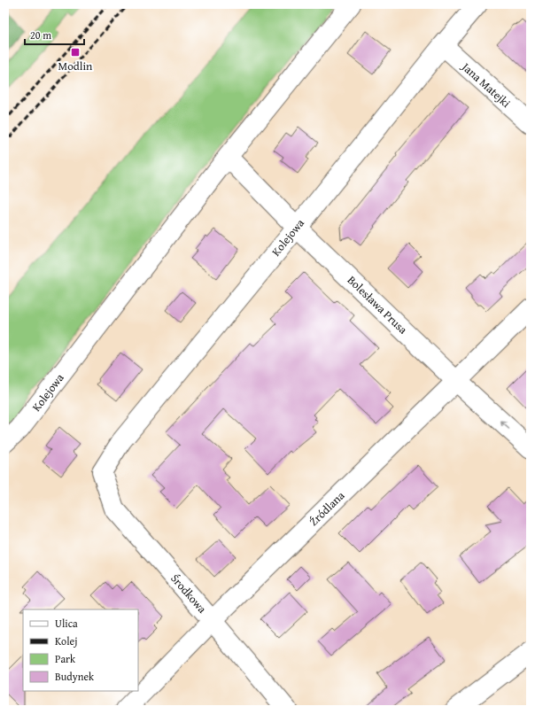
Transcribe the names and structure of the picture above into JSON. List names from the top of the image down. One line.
{"streets":{"street":["Jana Matejki","Kolejowa","Bolesława Prusa","Źródlana","Środkowa"]},"crossings":[["Jana Matejki","Kolejowa"],["Kolejowa","Bolesława Prusa"],["Kolejowa","Środkowa"],["Bolesława Prusa","Źródlana"],["Źródlana","Środkowa"]],"places":{"transit":["Modlin"]},"legend":["Ulica","Kolej","Park","Budynek"],"scale_bar":"20 m"}
